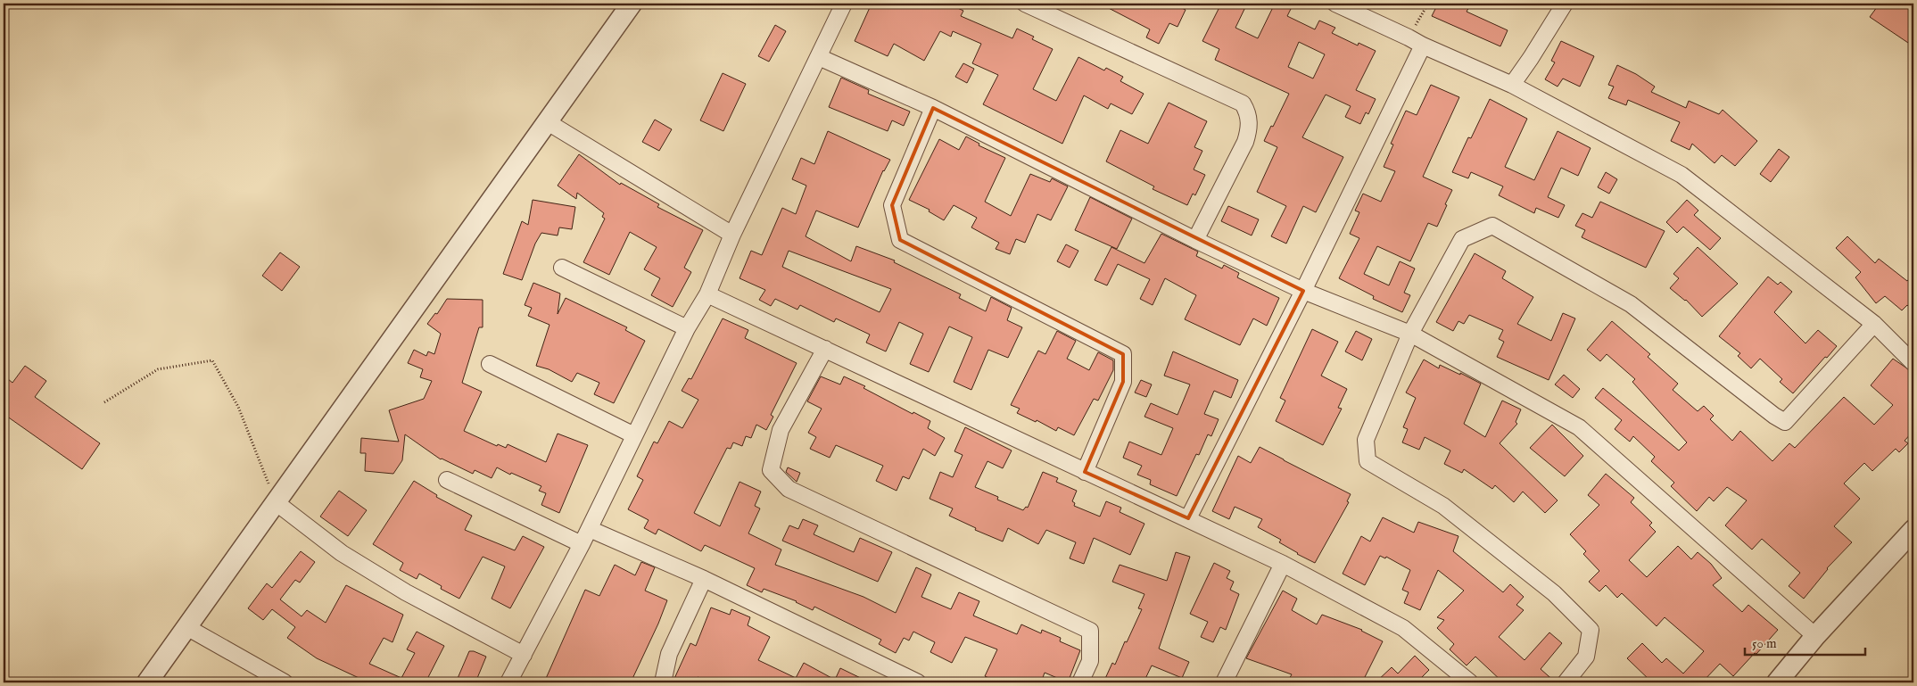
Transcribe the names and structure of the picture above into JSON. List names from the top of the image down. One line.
{"scale_bar":"50 m"}
